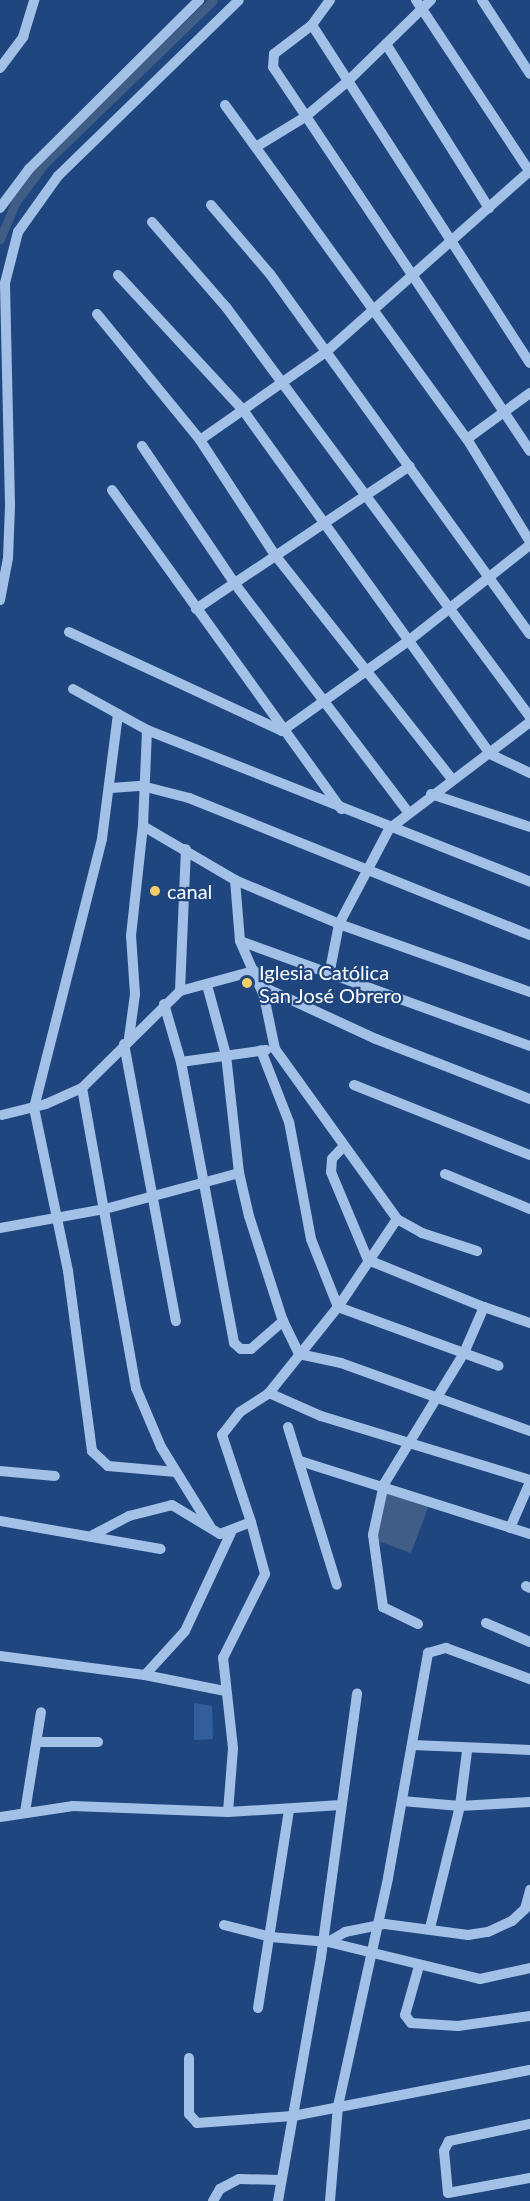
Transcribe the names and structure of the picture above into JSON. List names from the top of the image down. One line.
{"places":["canal","Iglesia Católica San José Obrero"]}
